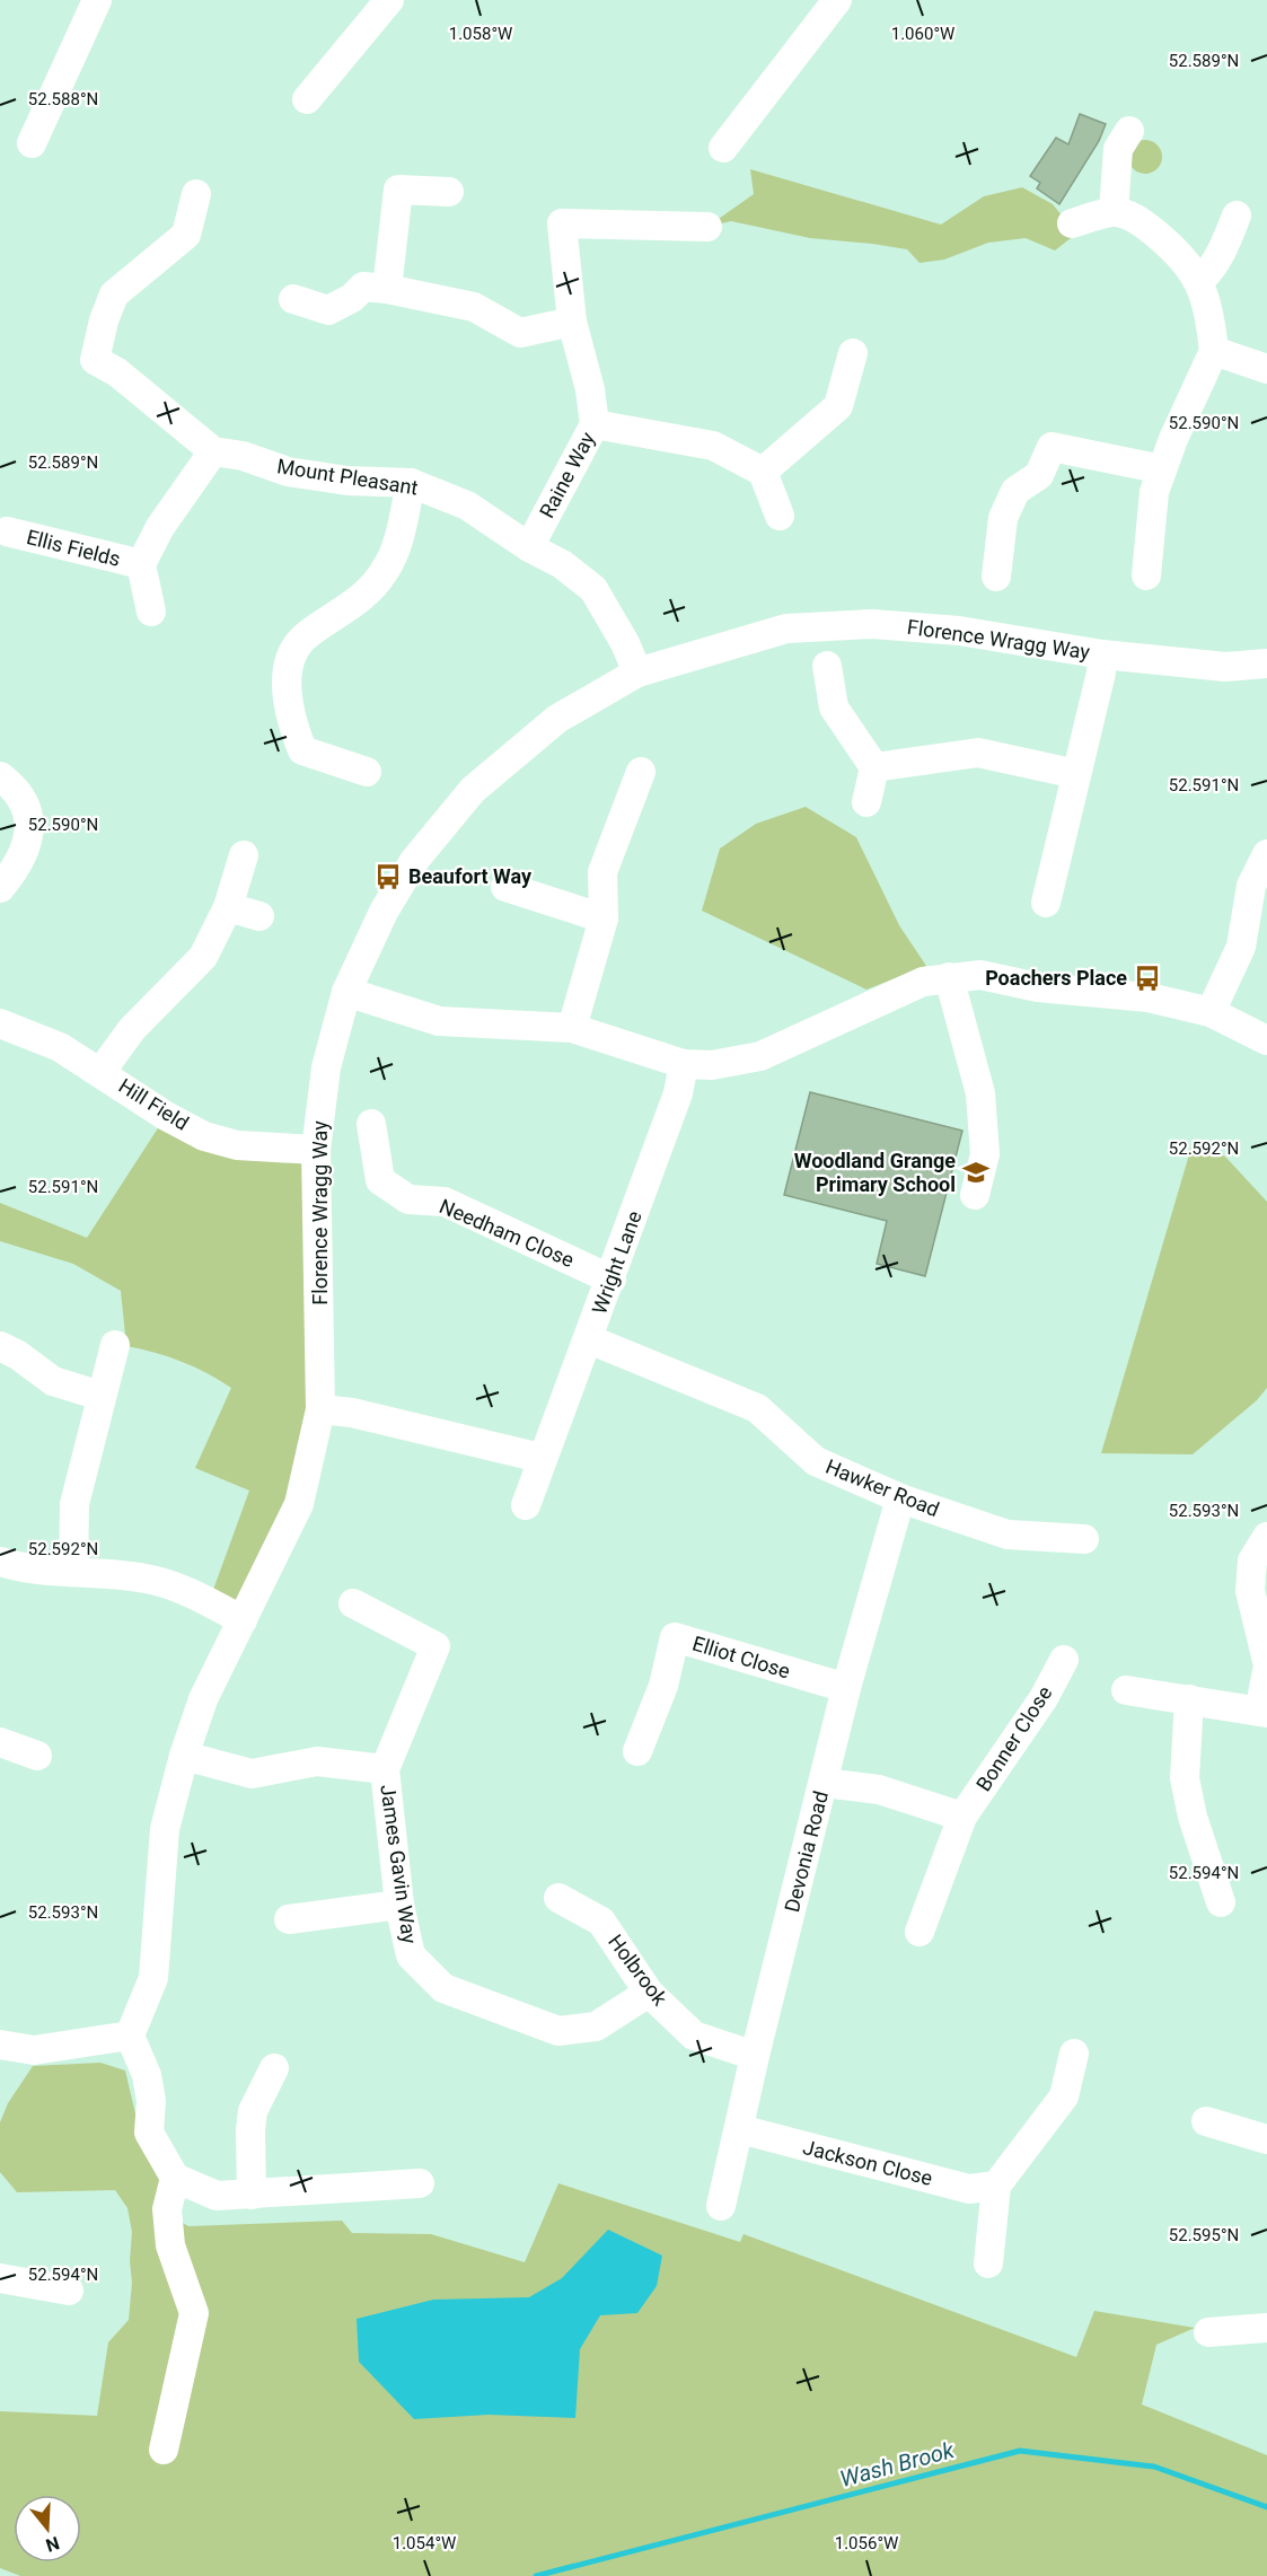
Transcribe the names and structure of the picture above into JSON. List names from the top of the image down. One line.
{"streets":{"street":["Raine Way","Mount Pleasant","Ellis Fields","Florence Wragg Way","Hill Field","Needham Close","Wright Lane","Hawker Road","Elliot Close","Bonner Close","Devonia Road","James Gavin Way","Holbrook","Jackson Close"]},"crossings":[["Raine Way","Mount Pleasant"],["Mount Pleasant","Ellis Fields"],["Mount Pleasant","Florence Wragg Way"],["Florence Wragg Way","Hill Field"],["Needham Close","Wright Lane"],["Wright Lane","Hawker Road"],["Hawker Road","Devonia Road"],["Elliot Close","Devonia Road"],["Devonia Road","Holbrook"],["Devonia Road","Jackson Close"],["James Gavin Way","Holbrook"]],"water":["Wash Brook"],"places":{"bus stop":["Beaufort Way","Poachers Place"],"school or university":["Woodland Grange Primary School"]},"north":"bottom","coordinates":["1.058°W","1.060°W","52.589°N","52.588°N","52.590°N","52.591°N","52.592°N","52.593°N","52.594°N","52.595°N","1.054°W","1.056°W"]}
